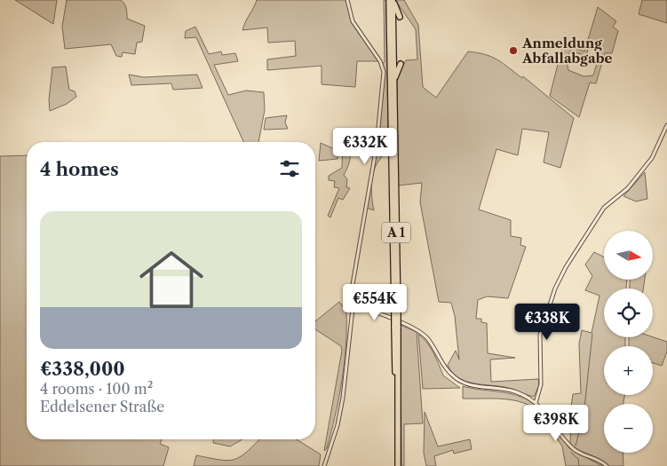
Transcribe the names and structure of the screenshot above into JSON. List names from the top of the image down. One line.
{"streets":{"highway":["A 1"]},"places":["Anmeldung Abfallabgabe"],"north":"right","page":{"price":["€332K","€554K","€338K","€398K"],"heading":"4 homes","list":[{"name":"€338,000","note":"4 rooms · 100 m² · Eddelsener Straße"}],"map_buttons":["+","−"]}}
